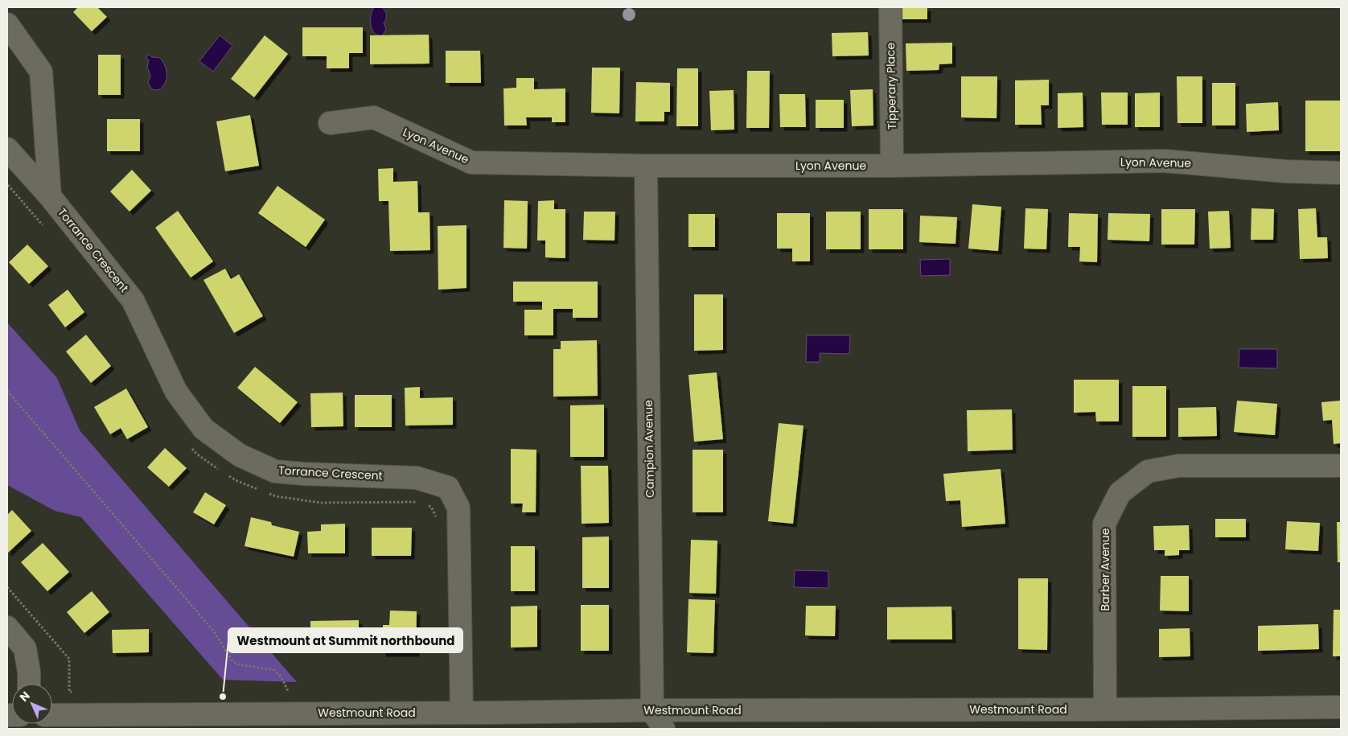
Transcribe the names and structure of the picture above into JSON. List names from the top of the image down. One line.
{"streets":{"street":["Tipperary Place","Lyon Avenue","Torrance Crescent","Campion Avenue","Barber Avenue","Westmount Road"]},"crossings":[["Tipperary Place","Lyon Avenue"],["Lyon Avenue","Campion Avenue"],["Torrance Crescent","Westmount Road"],["Campion Avenue","Westmount Road"],["Barber Avenue","Westmount Road"]],"places":["Westmount at Summit northbound"],"north":"top left"}
